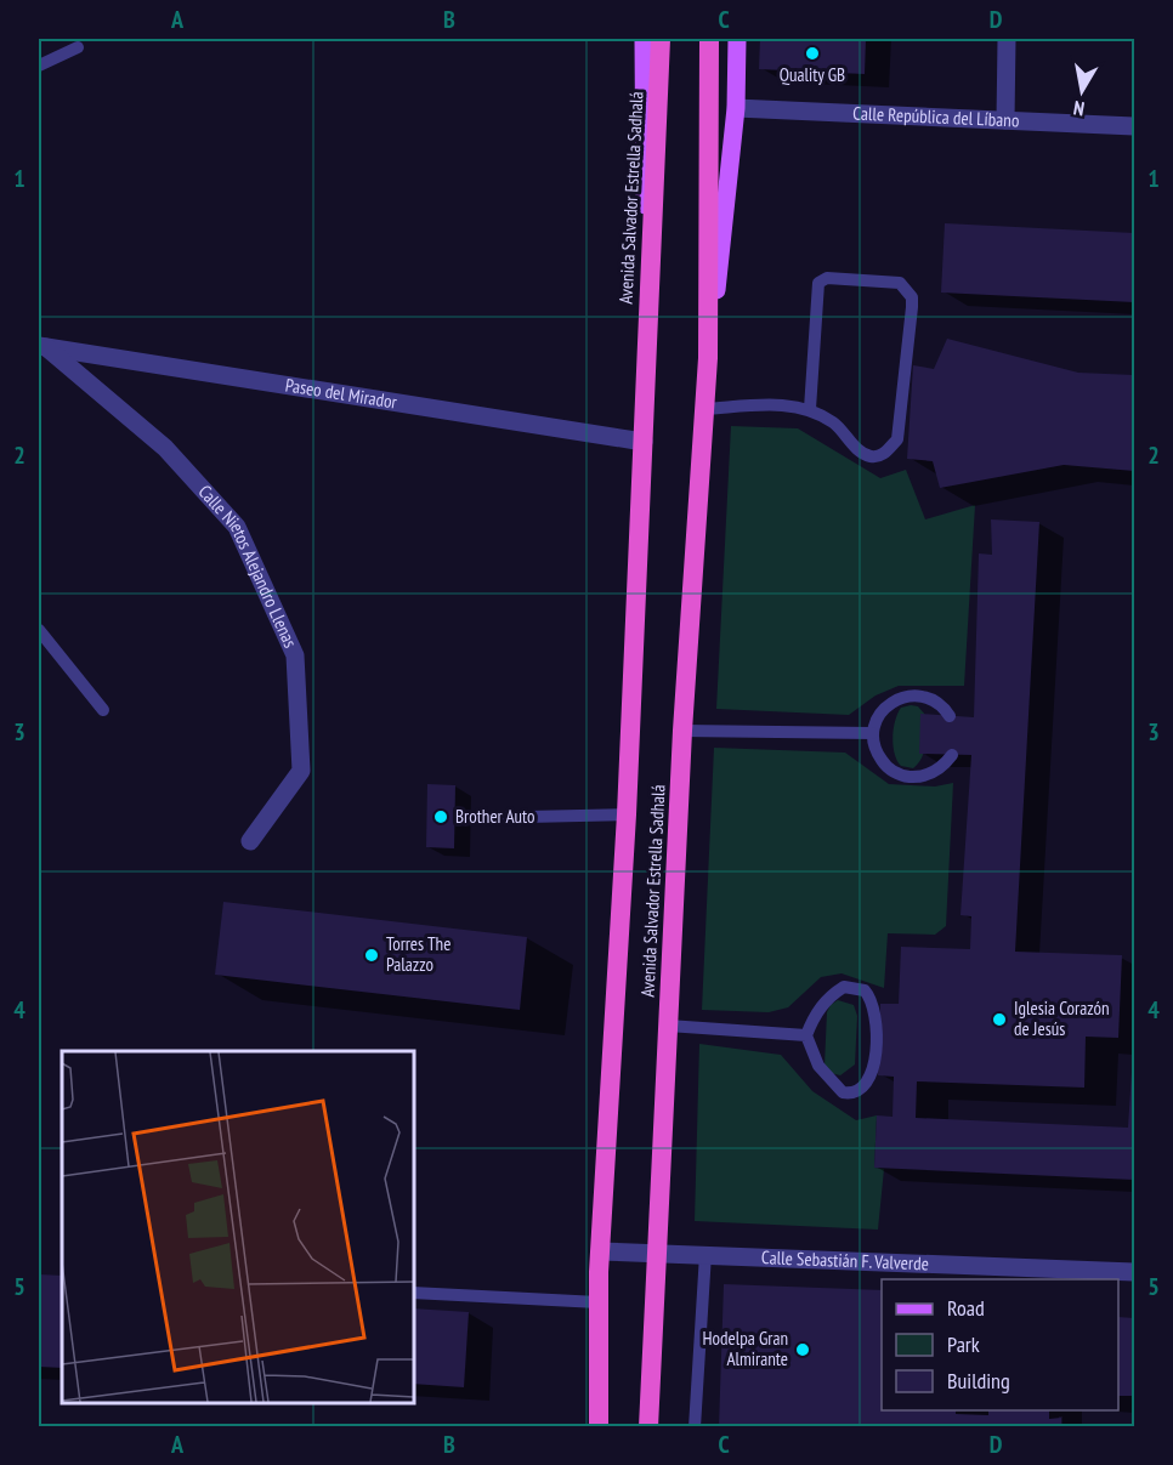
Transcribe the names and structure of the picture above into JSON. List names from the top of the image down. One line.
{"streets":{"highway":["Avenida Salvador Estrella Sadhalá"],"street":["Calle República del Líbano","Paseo del Mirador","Calle Nietos Alejandro Llenas","Calle Sebastián F. Valverde"]},"crossings":[["Calle República del Líbano","Avenida Salvador Estrella Sadhalá"],["Avenida Salvador Estrella Sadhalá","Paseo del Mirador"],["Avenida Salvador Estrella Sadhalá","Calle Sebastián F. Valverde"],["Paseo del Mirador","Calle Nietos Alejandro Llenas"]],"places":["Quality GB","Brother Auto","Torres The Palazzo","Iglesia Corazón de Jesús","Hodelpa Gran Almirante"],"legend":["Road","Park","Building"],"north":"bottom","grid":{"columns":["A","B","C","D"],"rows":["1","2","3","4","5"]}}
